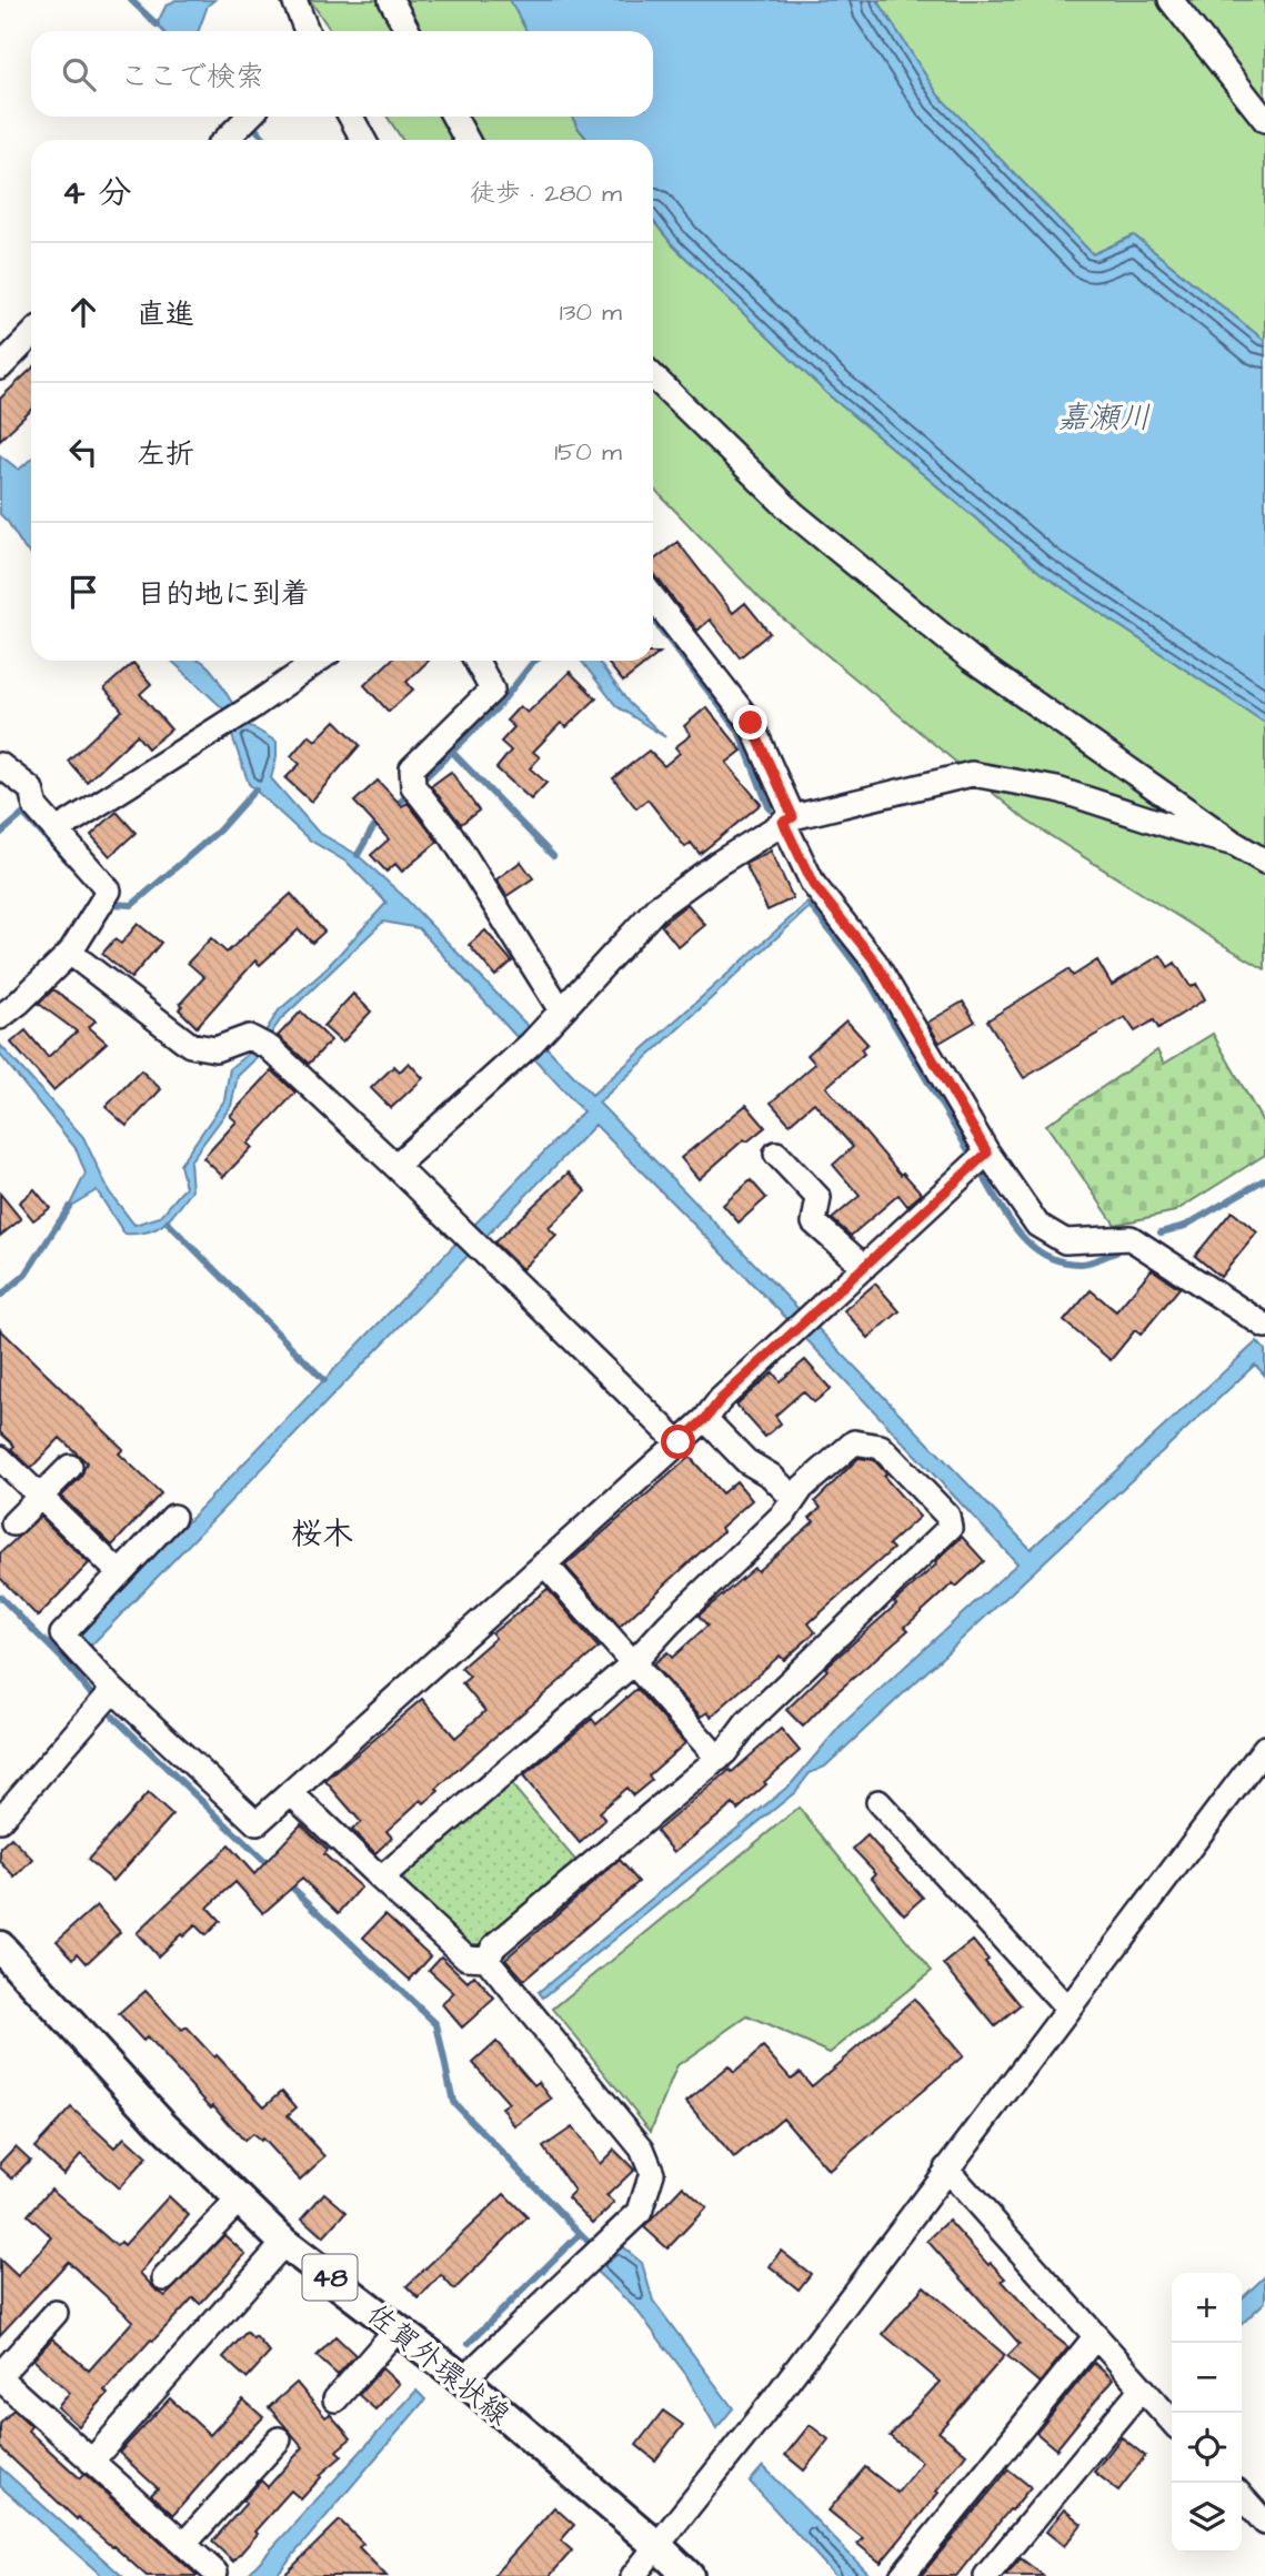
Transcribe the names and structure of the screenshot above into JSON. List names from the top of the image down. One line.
{"streets":{"main road":["48","佐賀外環状線"]},"districts":["桜木"],"water":["嘉瀬川"],"page":{"search":"ここで検索","heading":["4 分","徒歩 · 280 m"],"list":[["直進","130 m"],["左折","150 m"],"目的地に到着"],"map_buttons":["+","−"]}}
